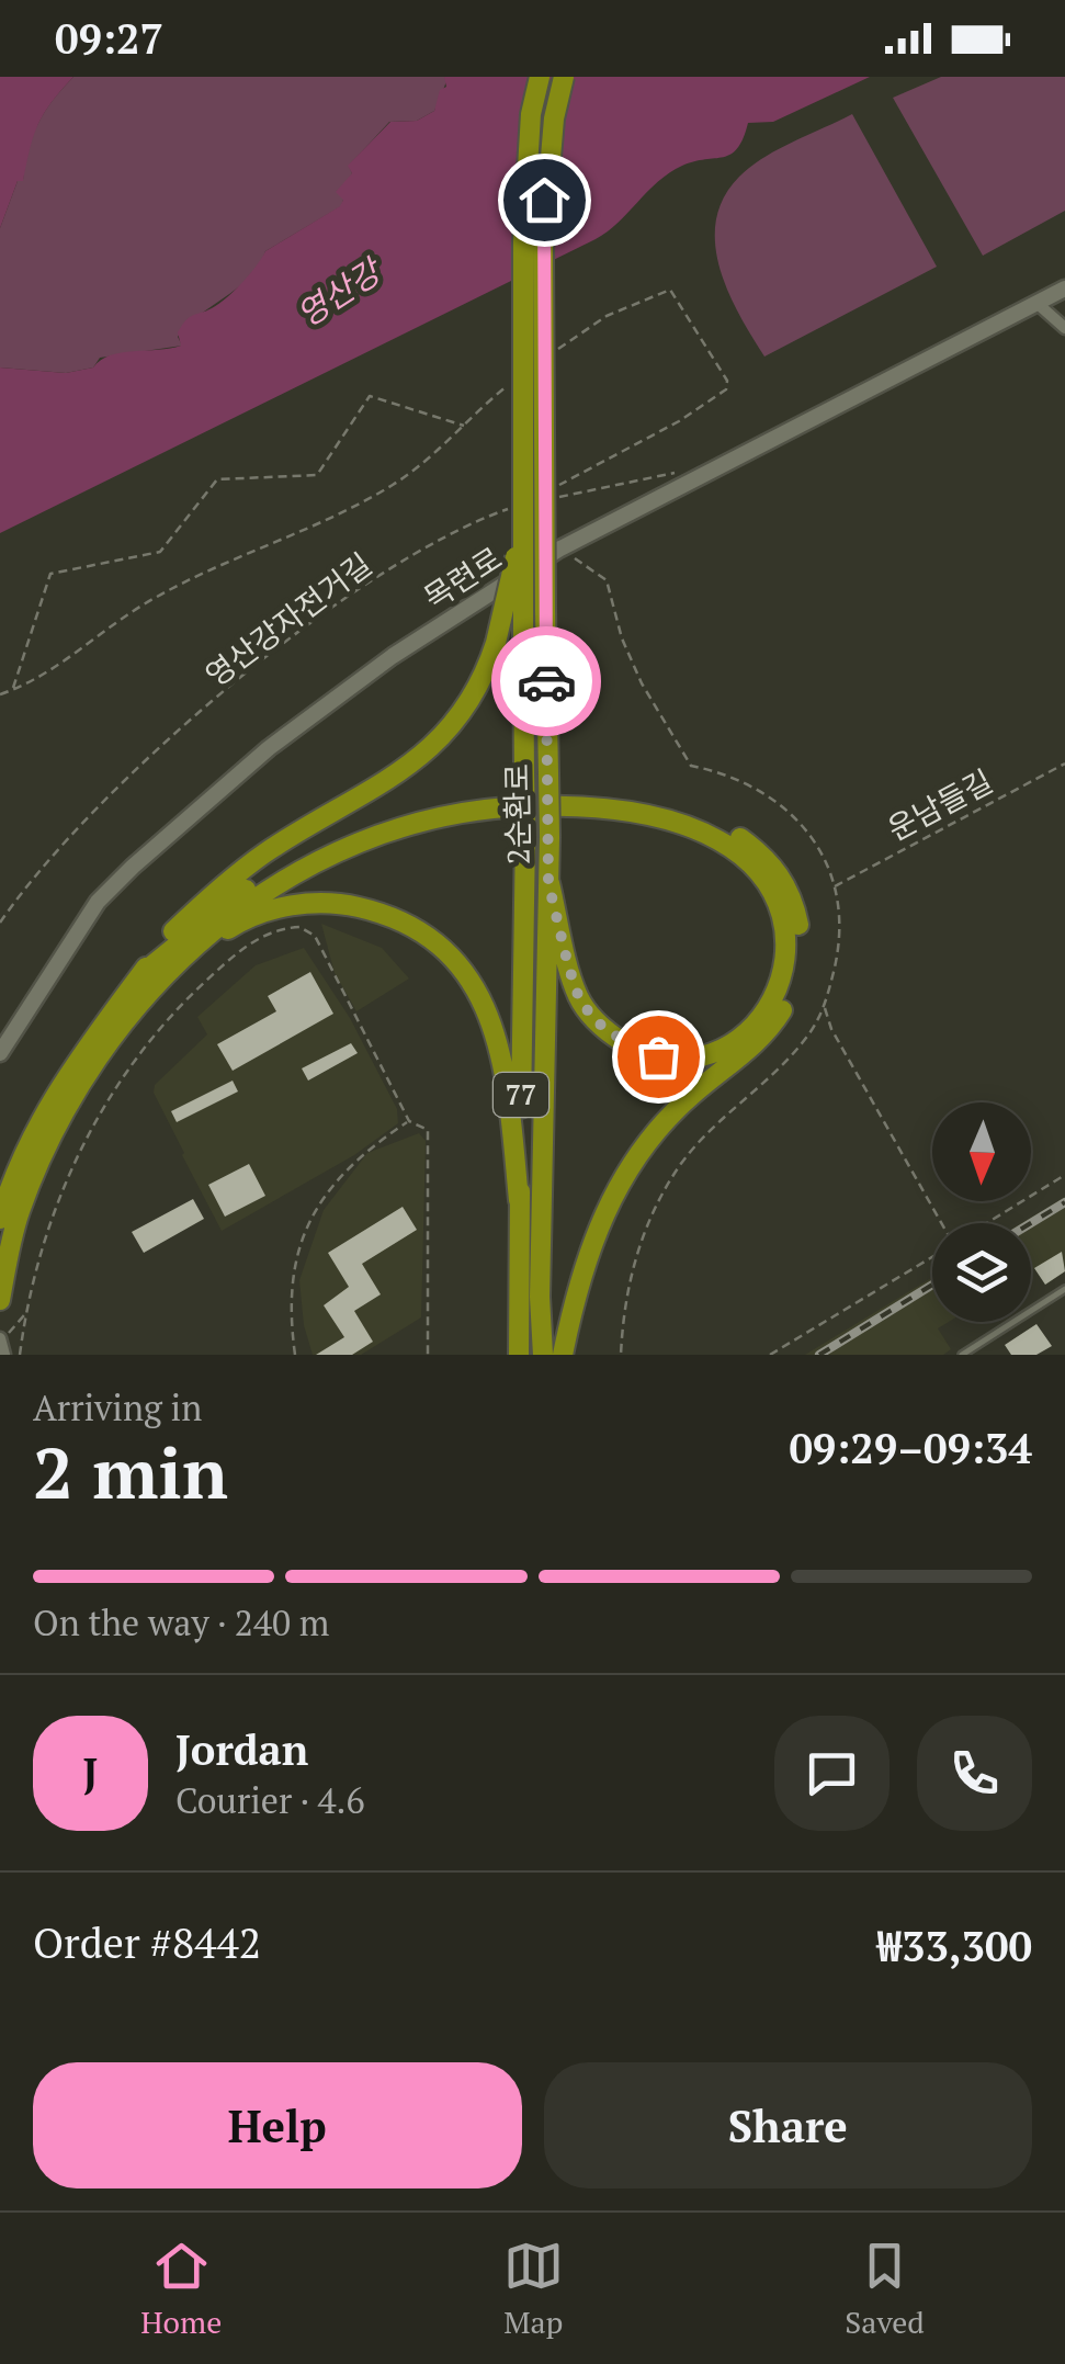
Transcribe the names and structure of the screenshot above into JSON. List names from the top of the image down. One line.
{"streets":{"highway":["2순환로","77"],"street":["목련로"],"path":["영산강자전거길","운남들길"]},"water":["영산강"],"north":"bottom","page":{"status":"09:27","heading":["2 min","Arriving in","09:29–09:34"],"panel":["Jordan","Courier · 4.6","Order #8442","₩33,300"],"bar":"On the way · 240 m","round":"J","buttons":["Help","Share"],"tabs":["Home","Map","Saved"]}}
